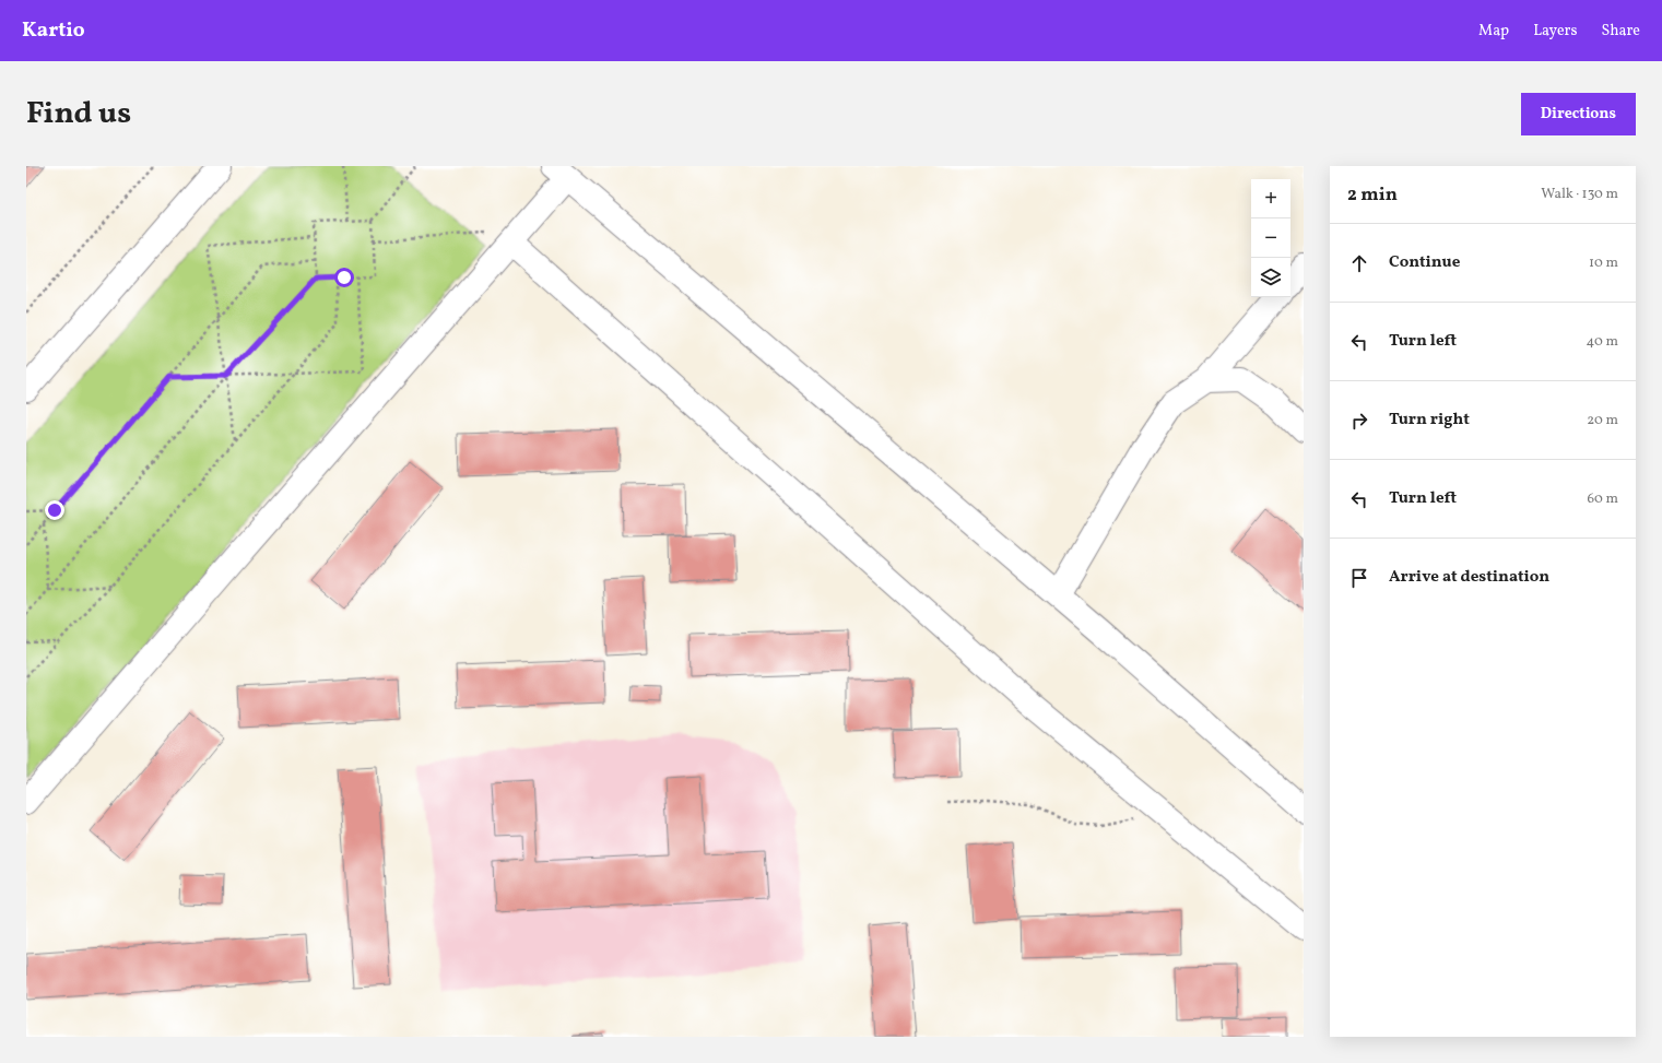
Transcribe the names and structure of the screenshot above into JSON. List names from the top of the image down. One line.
{"page":{"header":"Kartio","nav":["Map","Layers","Share"],"title":"Find us","buttons":"Directions","heading":["2 min","Walk · 130 m"],"map_buttons":["+","−"],"list":[["Continue","10 m"],["Turn left","40 m"],["Turn right","20 m"],["Turn left","60 m"],"Arrive at destination"]}}
